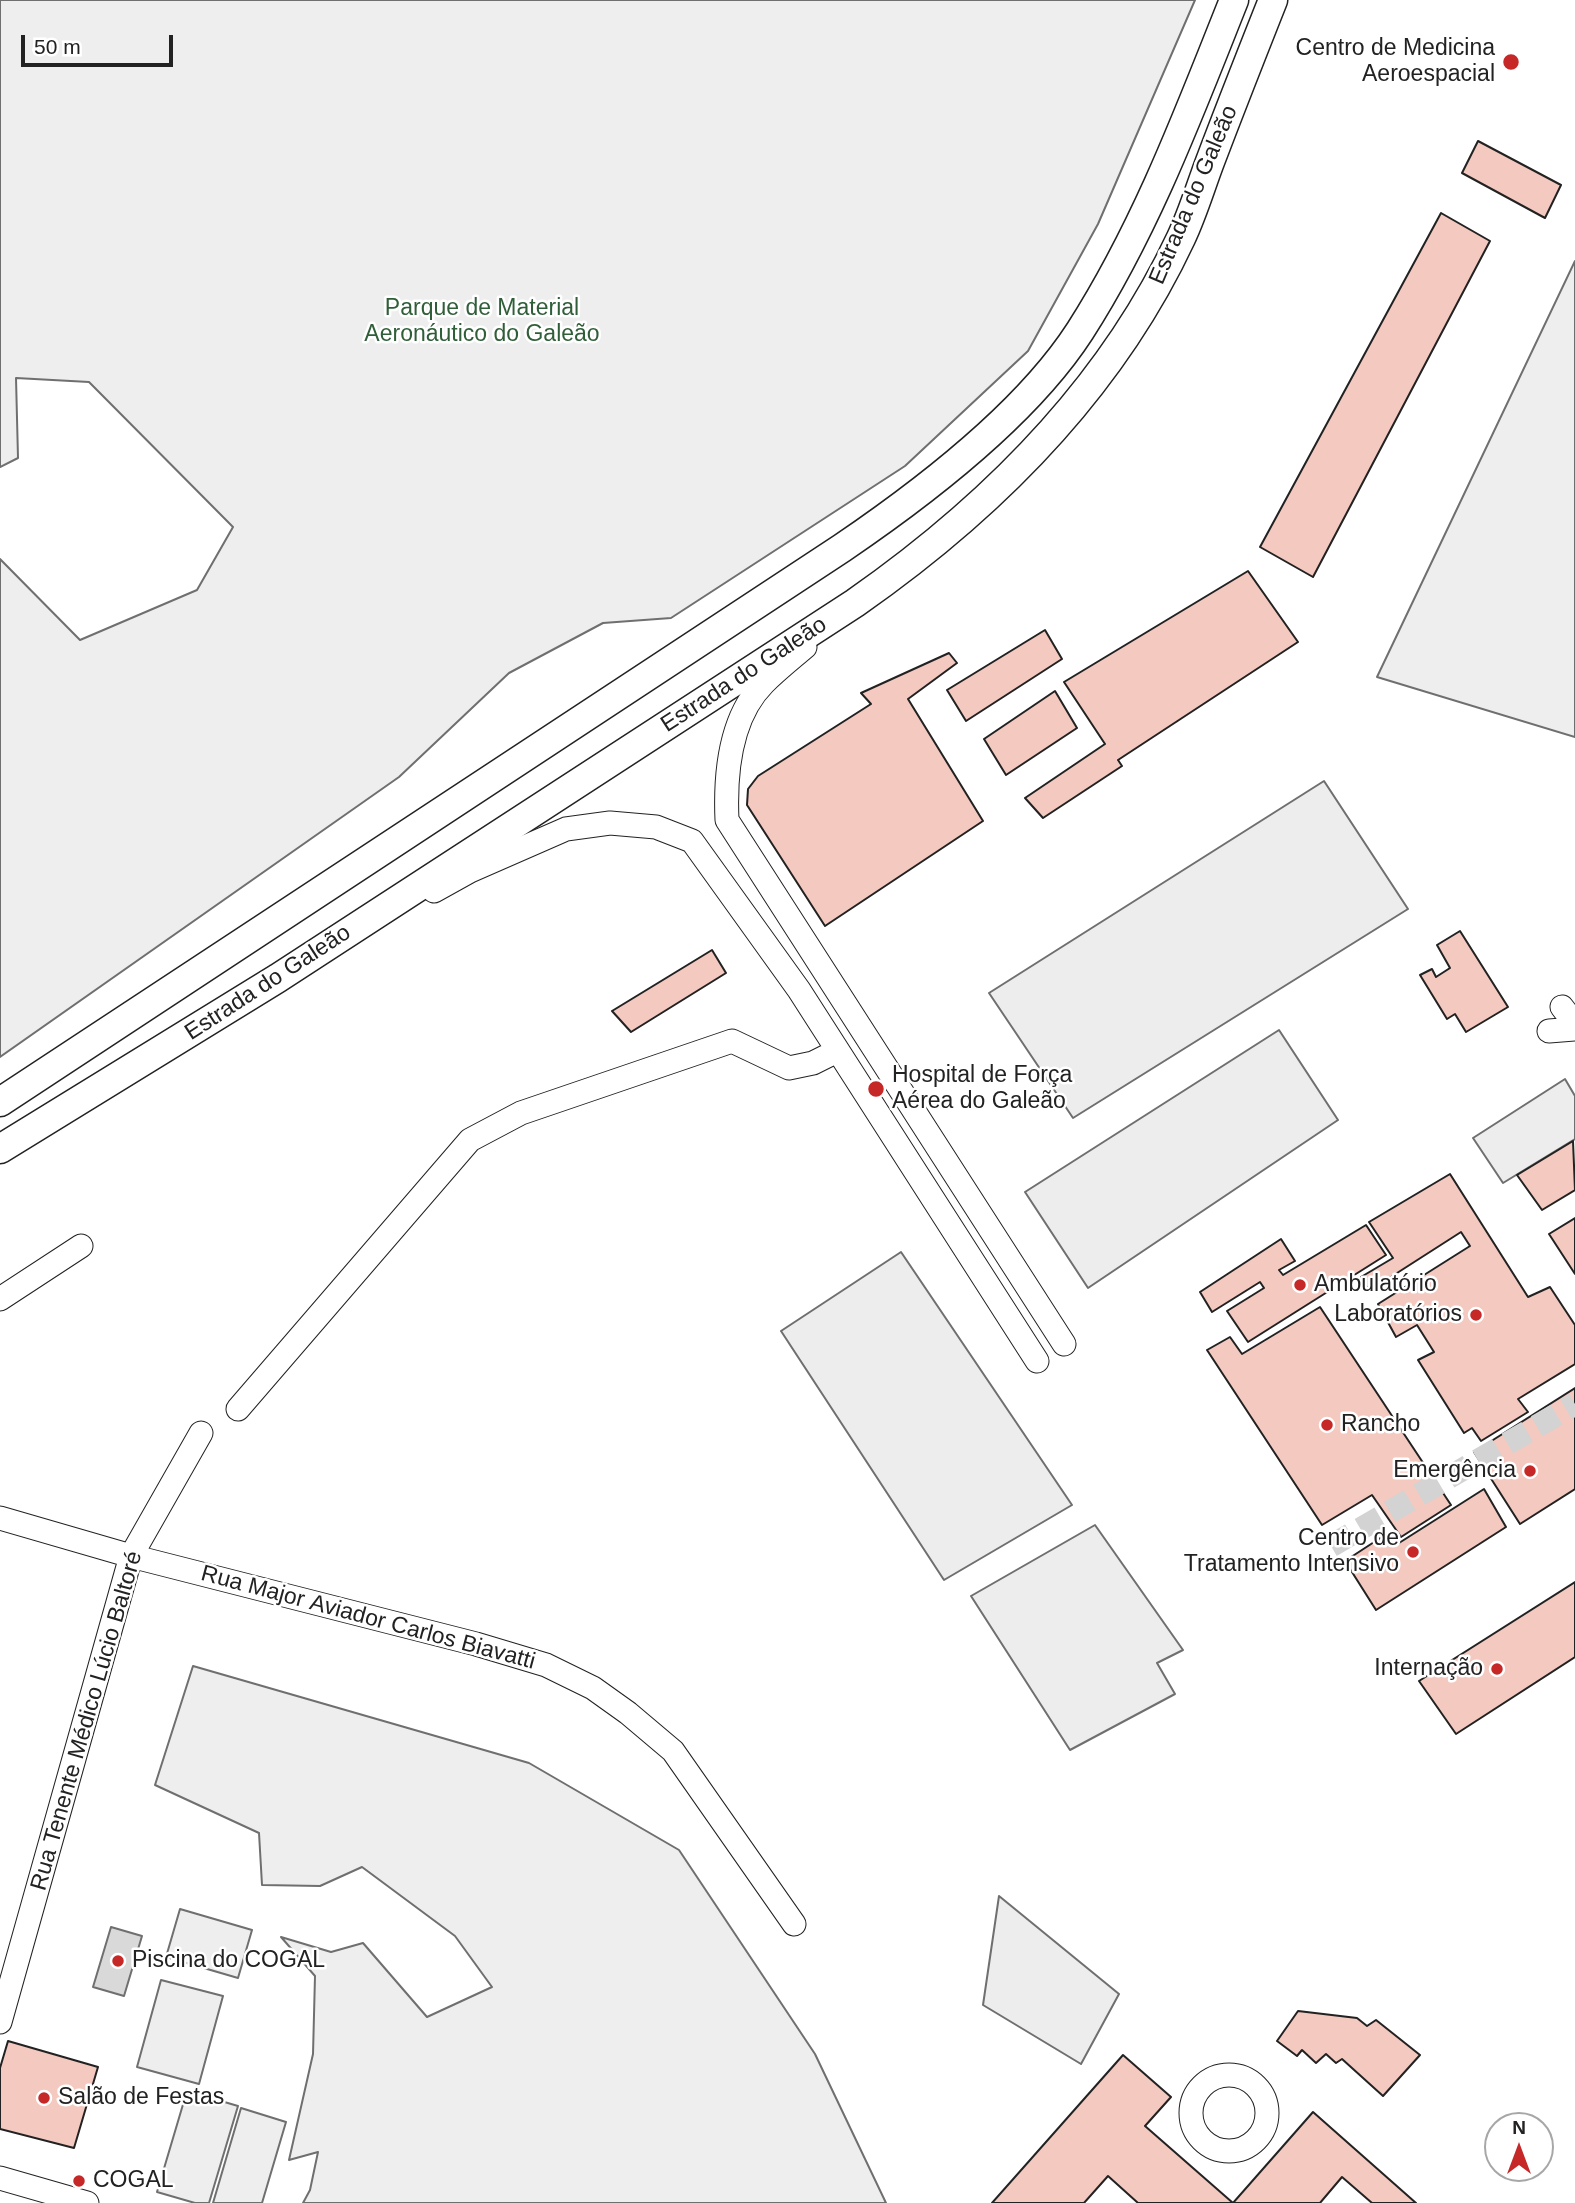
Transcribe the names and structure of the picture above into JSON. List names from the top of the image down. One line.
{"streets":{"main road":["Estrada do Galeão"],"street":["Rua Major Aviador Carlos Biavatti","Rua Tenente Médico Lúcio Baltoré"]},"crossings":[["Rua Major Aviador Carlos Biavatti","Rua Tenente Médico Lúcio Baltoré"]],"parks":["Parque de Material Aeronáutico do Galeão"],"places":["Centro de Medicina Aeroespacial","Hospital de Força Aérea do Galeão","Ambulatório","Laboratórios","Rancho","Emergência","Centro de Tratamento Intensivo","Internação","Piscina do COGAL","Salão de Festas","COGAL"],"scale_bar":"50 m","north":"top"}
